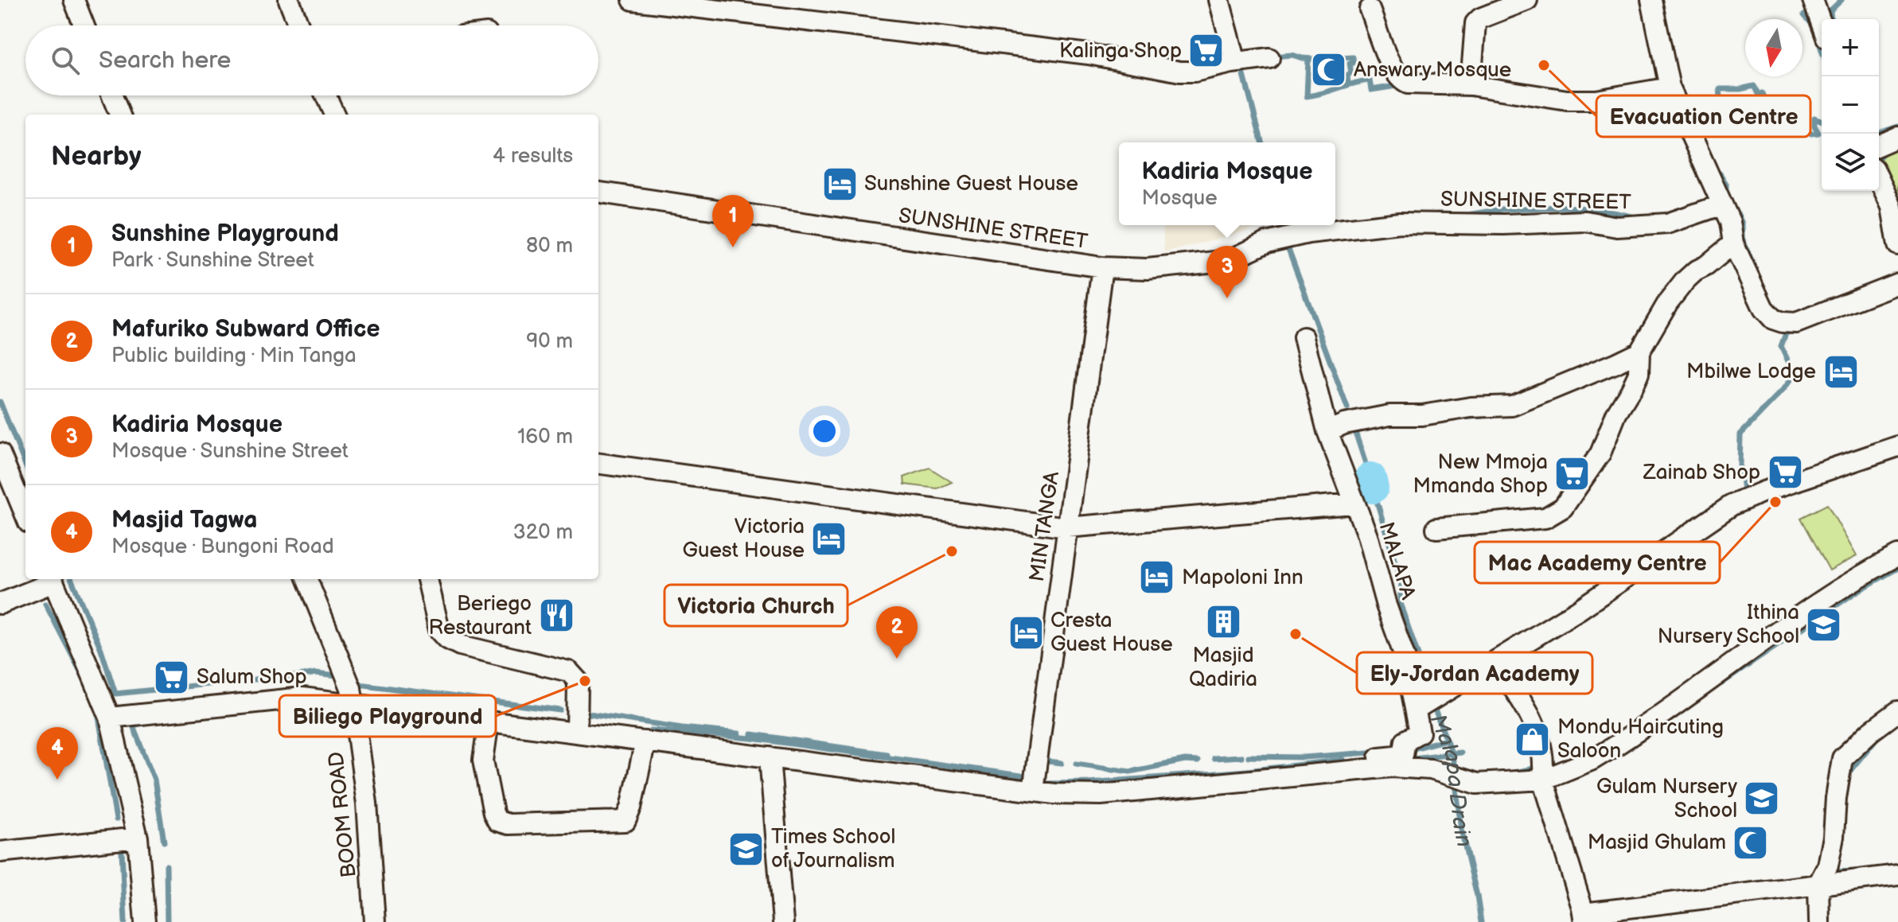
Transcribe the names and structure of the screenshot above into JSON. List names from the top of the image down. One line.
{"streets":{"street":["SUNSHINE STREET","MIN TANGA","MALAPA","BOOM ROAD"]},"crossings":[["SUNSHINE STREET","MIN TANGA"]],"water":["Malapa Drain"],"places":{"supermarket":["Kalinga Shop","Zainab Shop","New Mmoja Mmanda Shop","Salum Shop"],"other":["Evacuation Centre","Mac Academy Centre","Victoria Church","Ely-Jordan Academy","Biliego Playground"],"mosque":["Answary Mosque","Masjid Ghulam"],"hotel":["Sunshine Guest House","Mbilwe Lodge","Victoria Guest House","Mapoloni Inn","Cresta Guest House"],"restaurant":["Beriego Restaurant"],"building":["Masjid Qadiria"],"school or university":["Ithina Nursery School","Gulam Nursery School","Times School of Journalism"],"shop":["Mondu Haircuting Saloon"]},"north":"bottom","page":{"map_buttons":["+","−"],"search":"Search here","heading":["Nearby","4 results"],"popup":["Kadiria Mosque","Mosque"],"pins":["1","3","2","4"],"list":[{"mark":"1","name":"Sunshine Playground","note":"Park · Sunshine Street","value":"80 m"},{"mark":"2","name":"Mafuriko Subward Office","note":"Public building · Min Tanga","value":"90 m"},{"mark":"3","name":"Kadiria Mosque","note":"Mosque · Sunshine Street","value":"160 m"},{"mark":"4","name":"Masjid Tagwa","note":"Mosque · Bungoni Road","value":"320 m"}]}}
